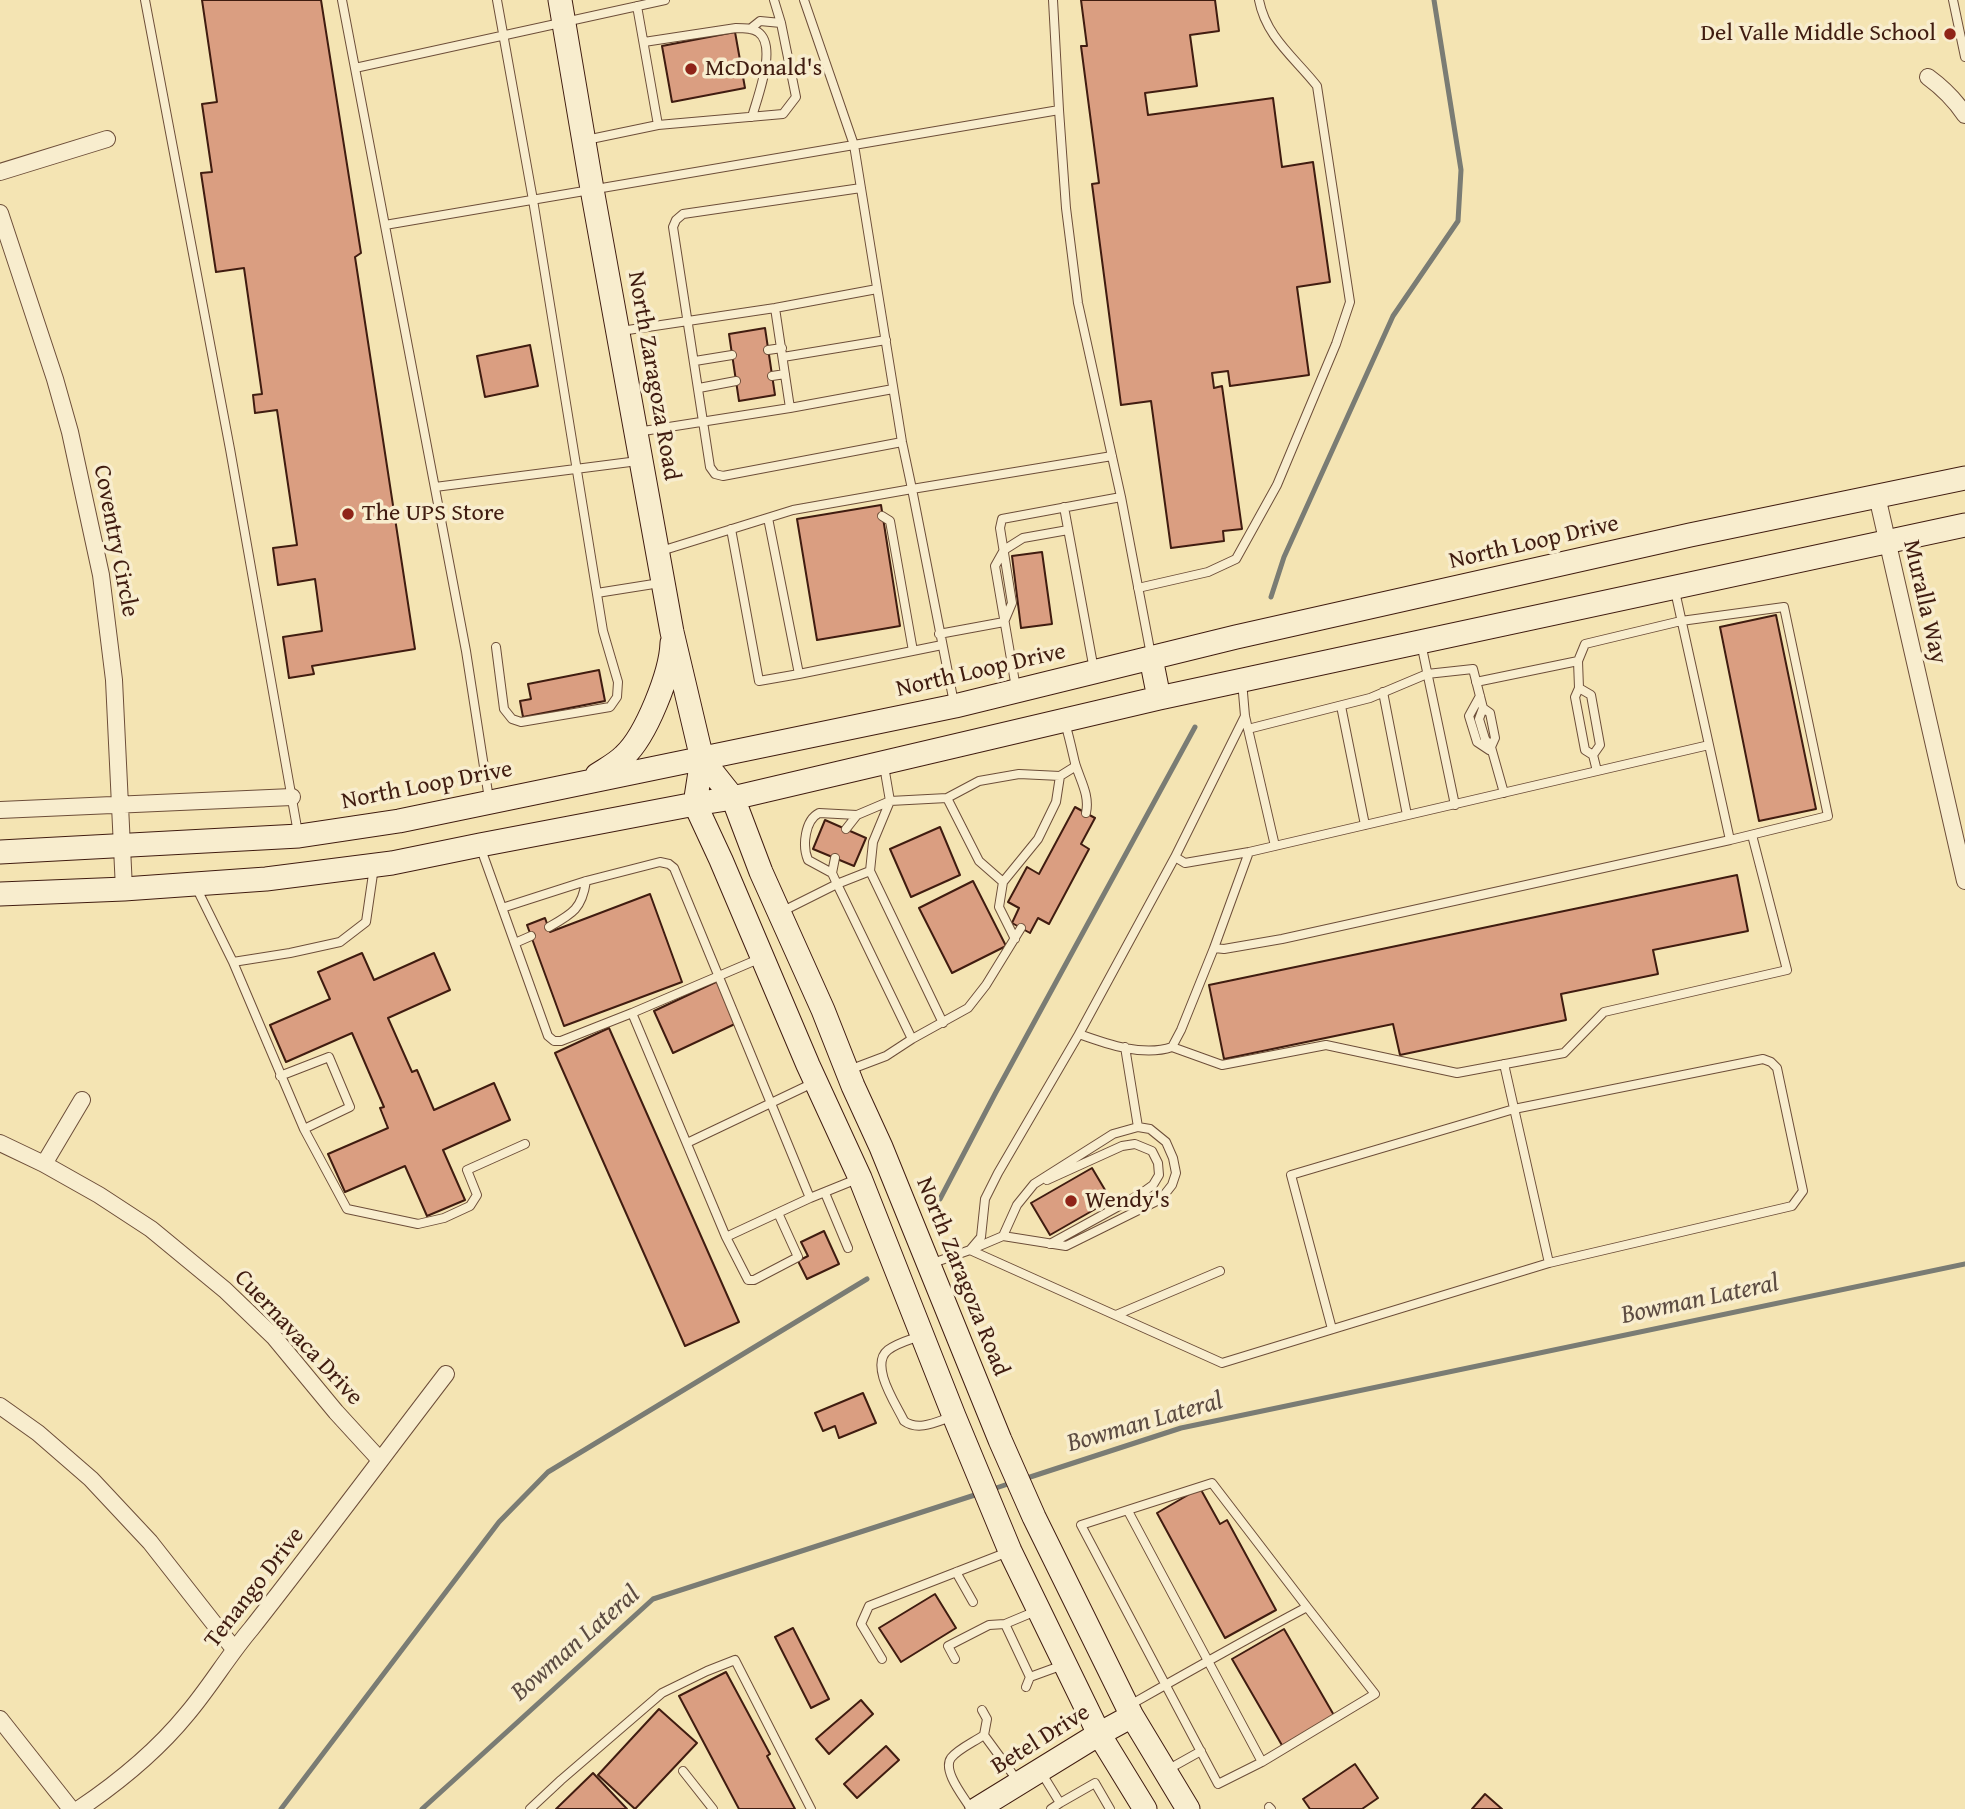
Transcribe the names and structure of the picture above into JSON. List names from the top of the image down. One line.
{"streets":{"main road":["North Zaragoza Road","North Loop Drive","Betel Drive"],"street":["Coventry Circle","Muralla Way","Cuernavaca Drive","Tenango Drive"]},"crossings":[["North Zaragoza Road","North Loop Drive"],["North Zaragoza Road","Betel Drive"],["Coventry Circle","North Loop Drive"],["North Loop Drive","Muralla Way"],["Cuernavaca Drive","Tenango Drive"]],"water":["Bowman Lateral"],"places":["Del Valle Middle School","McDonald's","The UPS Store","Wendy's"]}
